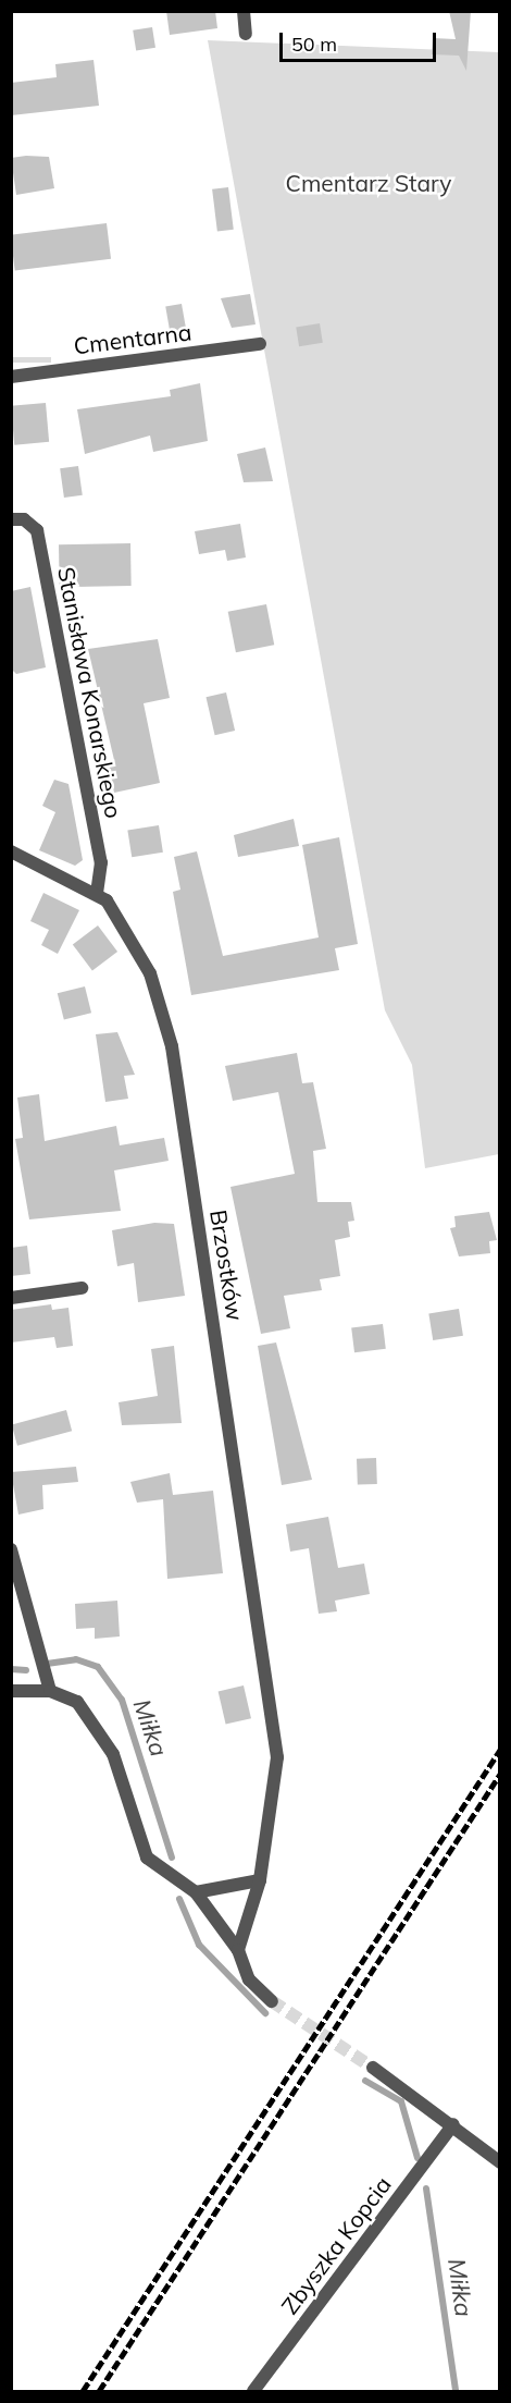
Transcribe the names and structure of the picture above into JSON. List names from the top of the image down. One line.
{"streets":{"street":["Cmentarna","Stanisława Konarskiego","Brzostków","Zbyszka Kopcia"]},"crossings":[["Stanisława Konarskiego","Brzostków"]],"water":["Miłka"],"parks":["Cmentarz Stary"],"scale_bar":"50 m"}
